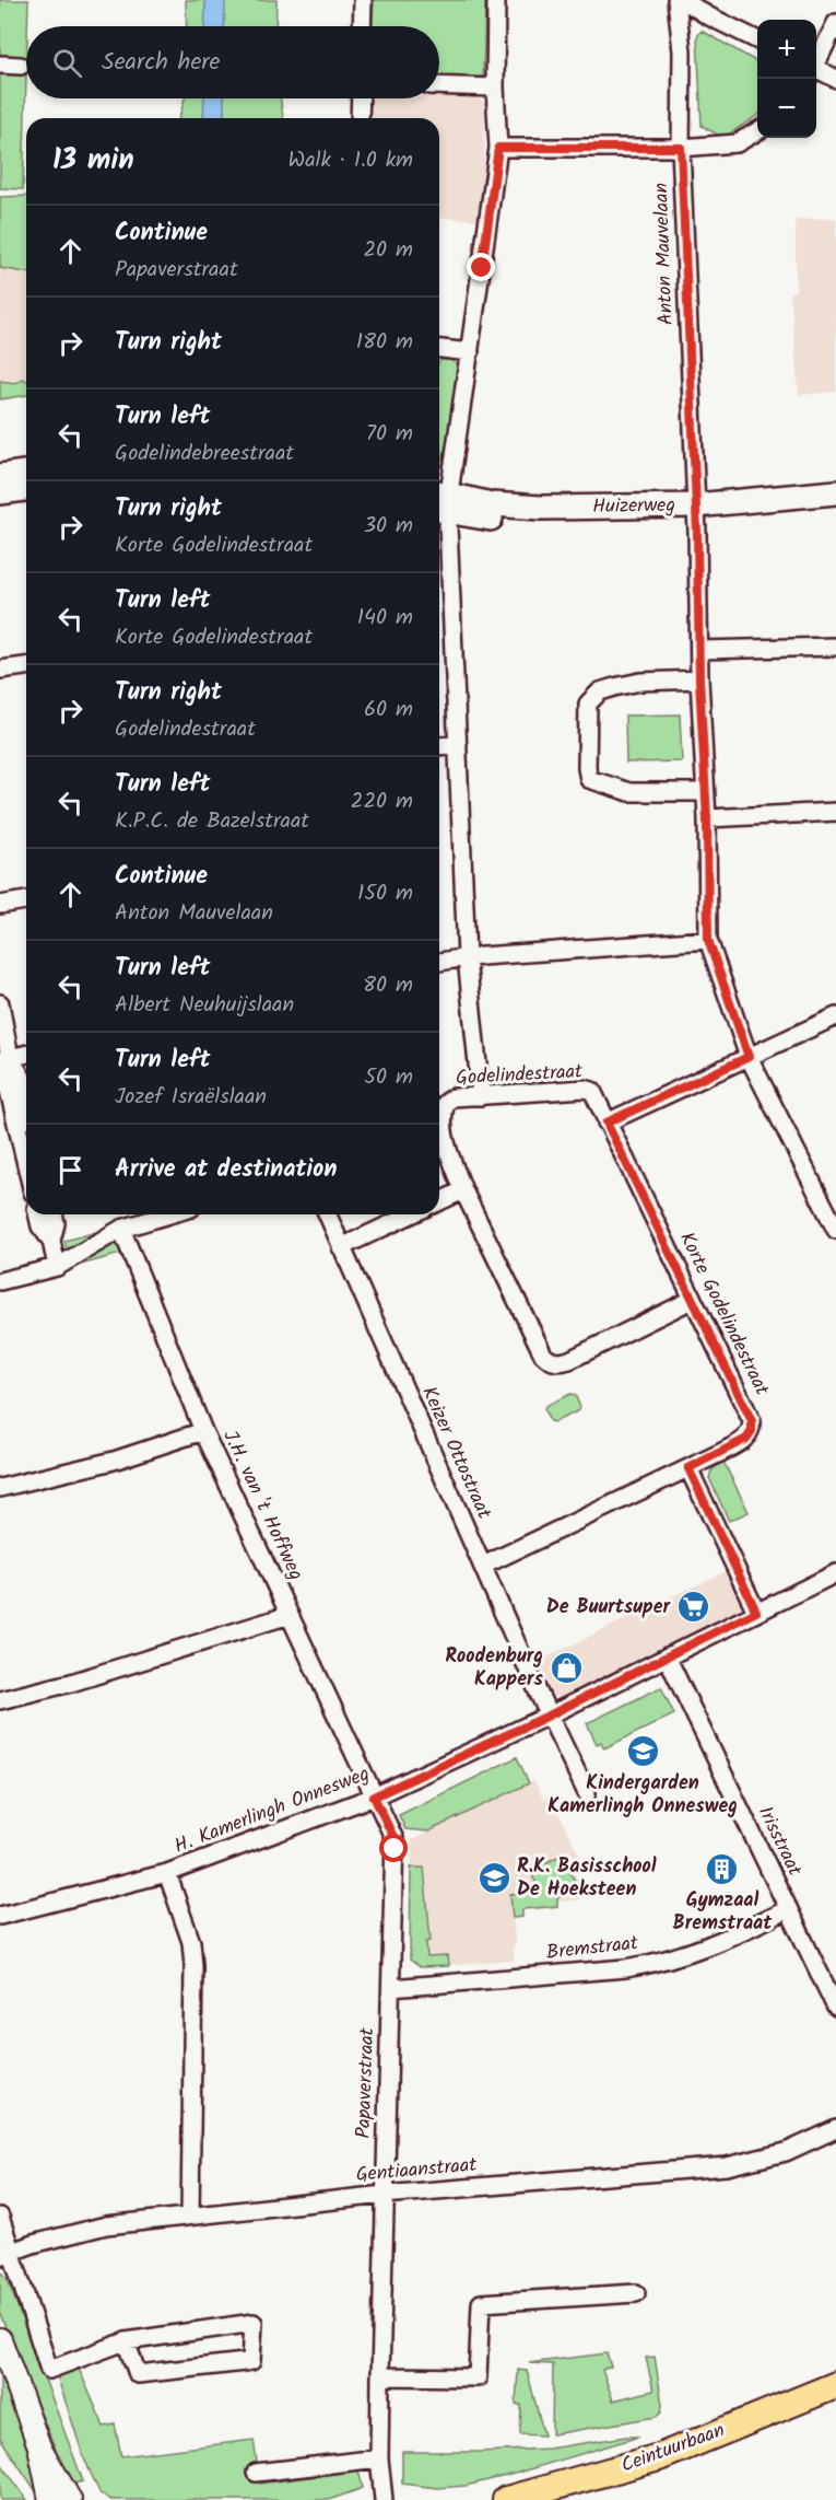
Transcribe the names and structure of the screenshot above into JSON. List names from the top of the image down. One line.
{"streets":{"main road":["Huizerweg","Ceintuurbaan"],"street":["Anton Mauvelaan","Godelindestraat","Korte Godelindestraat","Keizer Ottostraat","J.H. van 't Hoffweg","H. Kamerlingh Onnesweg","Irisstraat","Bremstraat","Papaverstraat","Gentiaanstraat"]},"crossings":[["Anton Mauvelaan","Huizerweg"],["Godelindestraat","Korte Godelindestraat"],["Korte Godelindestraat","Keizer Ottostraat"],["Keizer Ottostraat","H. Kamerlingh Onnesweg"],["J.H. van 't Hoffweg","H. Kamerlingh Onnesweg"],["J.H. van 't Hoffweg","Papaverstraat"],["H. Kamerlingh Onnesweg","Irisstraat"],["H. Kamerlingh Onnesweg","Papaverstraat"],["Irisstraat","Bremstraat"],["Bremstraat","Papaverstraat"],["Papaverstraat","Gentiaanstraat"]],"places":{"supermarket":["De Buurtsuper"],"shop":["Roodenburg Kappers"],"school or university":["Kindergarden Kamerlingh Onnesweg","R.K. Basisschool De Hoeksteen"],"building":["Gymzaal Bremstraat"]},"page":{"map_buttons":["+","−"],"search":"Search here","heading":["13 min","Walk · 1.0 km"],"list":[["Continue","Papaverstraat","20 m"],["Turn right","180 m"],["Turn left","Godelindebreestraat","70 m"],["Turn right","Korte Godelindestraat","30 m"],["Turn left","Korte Godelindestraat","140 m"],["Turn right","Godelindestraat","60 m"],["Turn left","K.P.C. de Bazelstraat","220 m"],["Continue","Anton Mauvelaan","150 m"],["Turn left","Albert Neuhuijslaan","80 m"],["Turn left","Jozef Israëlslaan","50 m"],"Arrive at destination"]}}
